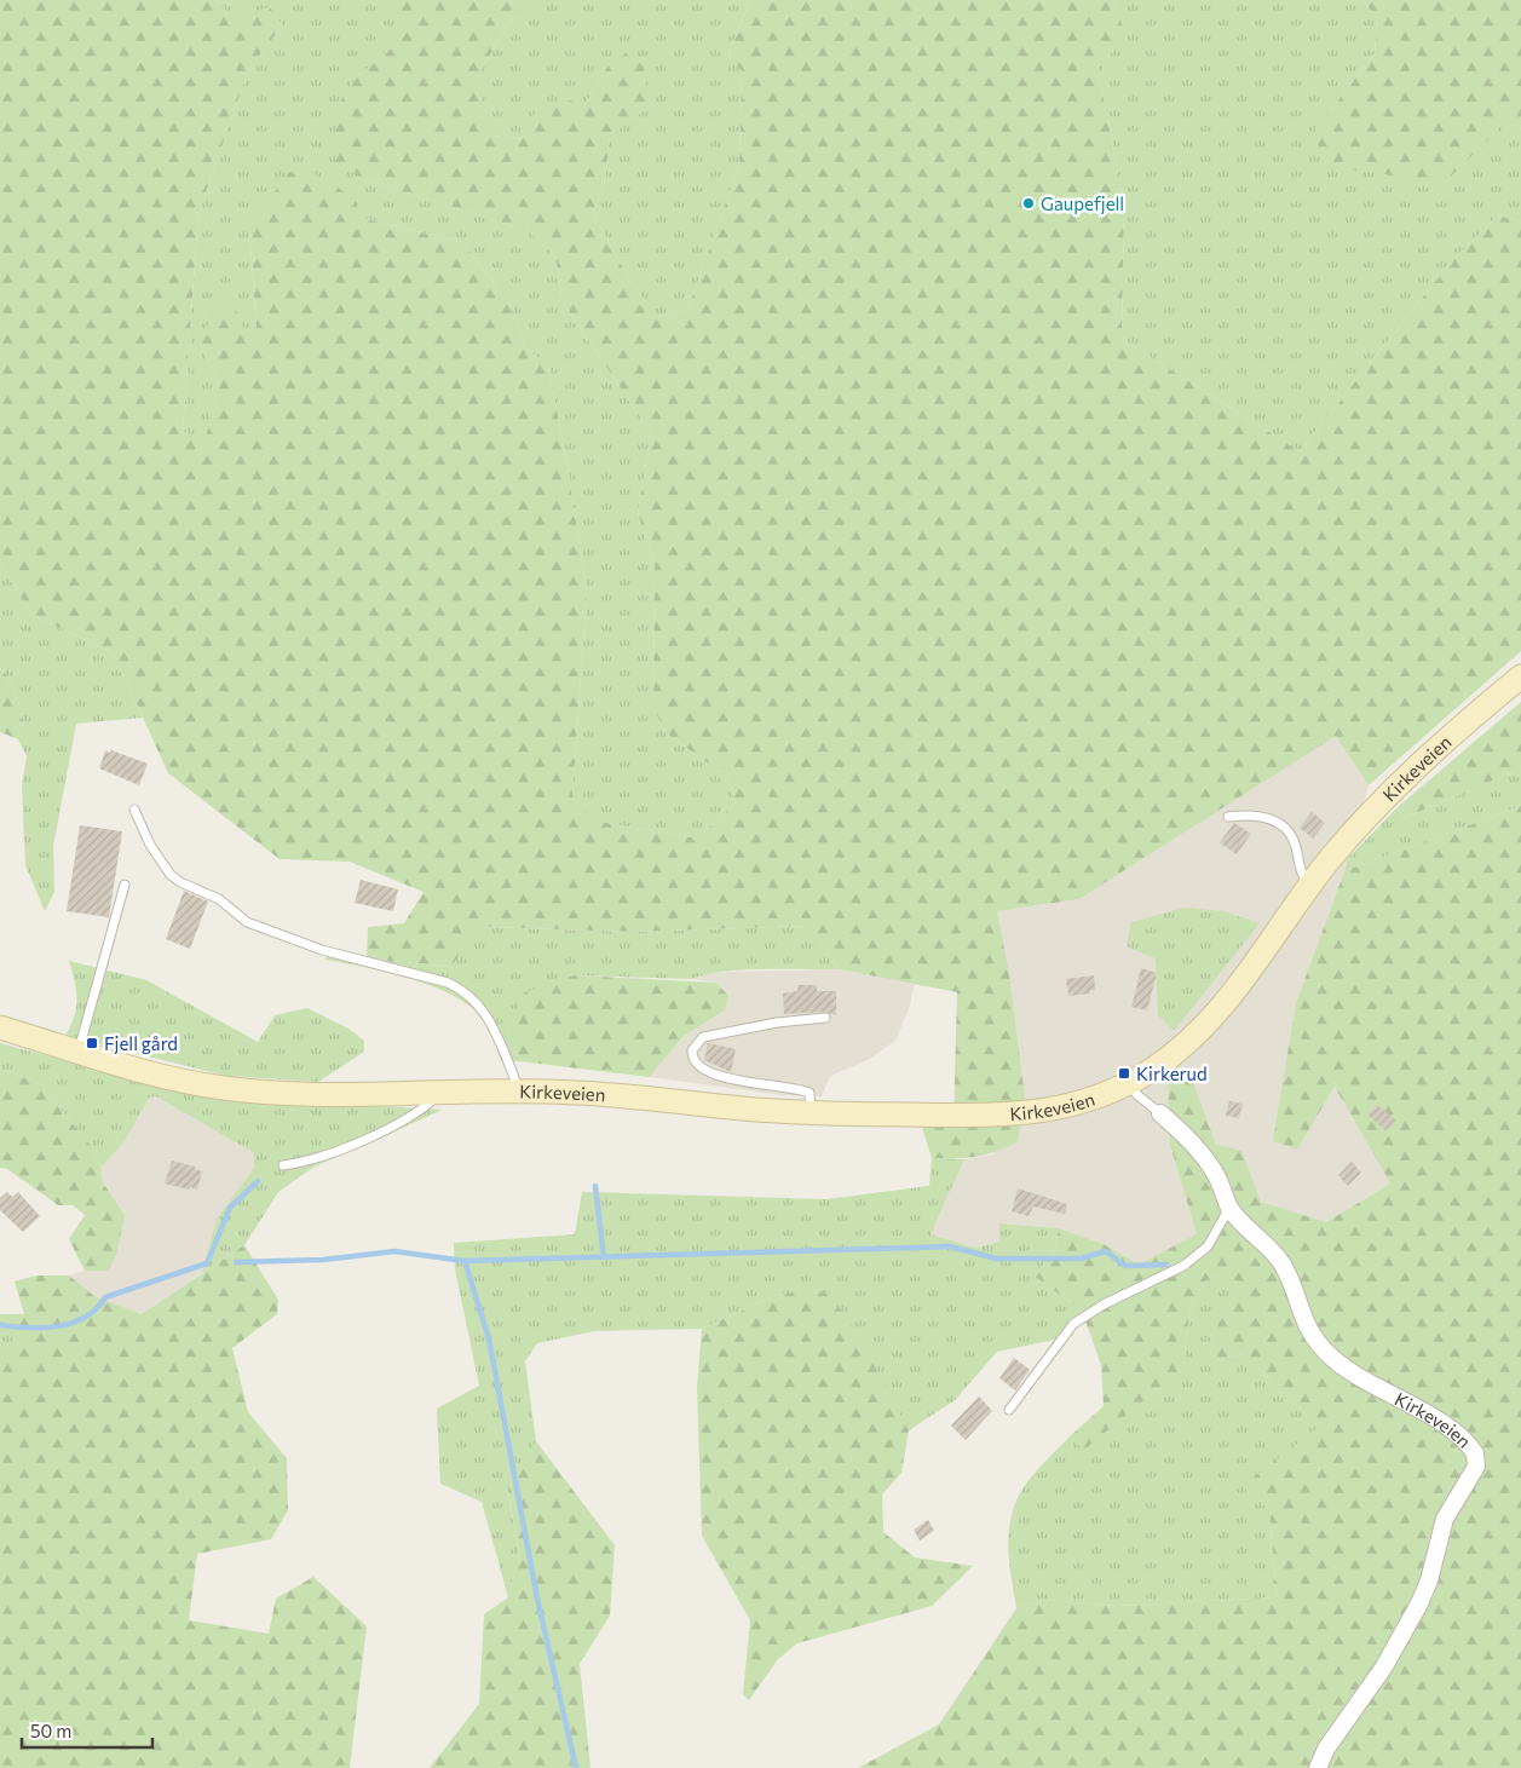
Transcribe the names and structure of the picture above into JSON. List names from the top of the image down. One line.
{"streets":{"main road":["Kirkeveien"]},"places":{"other":["Gaupefjell"],"transit":["Fjell gård","Kirkerud"]},"scale_bar":"50 m"}
